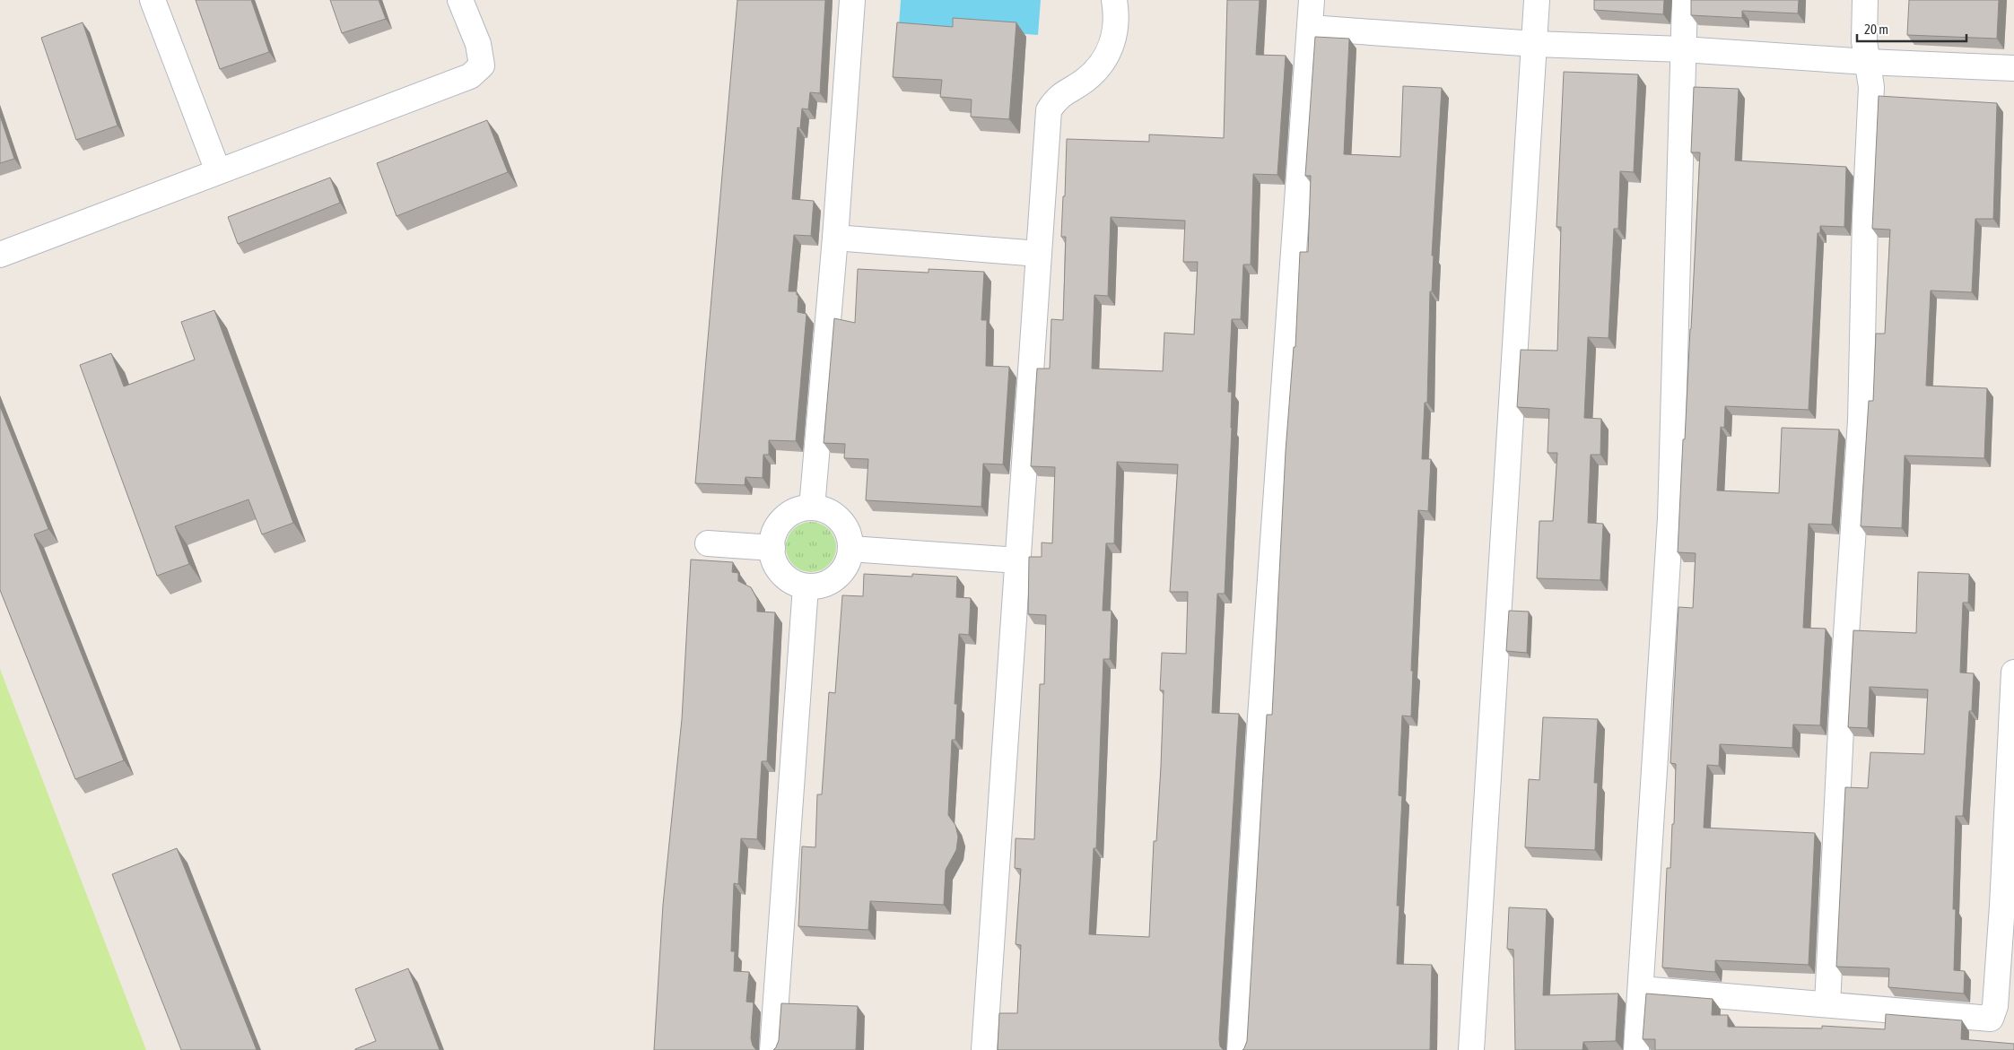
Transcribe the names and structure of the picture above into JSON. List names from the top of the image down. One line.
{"scale_bar":"20 m"}
